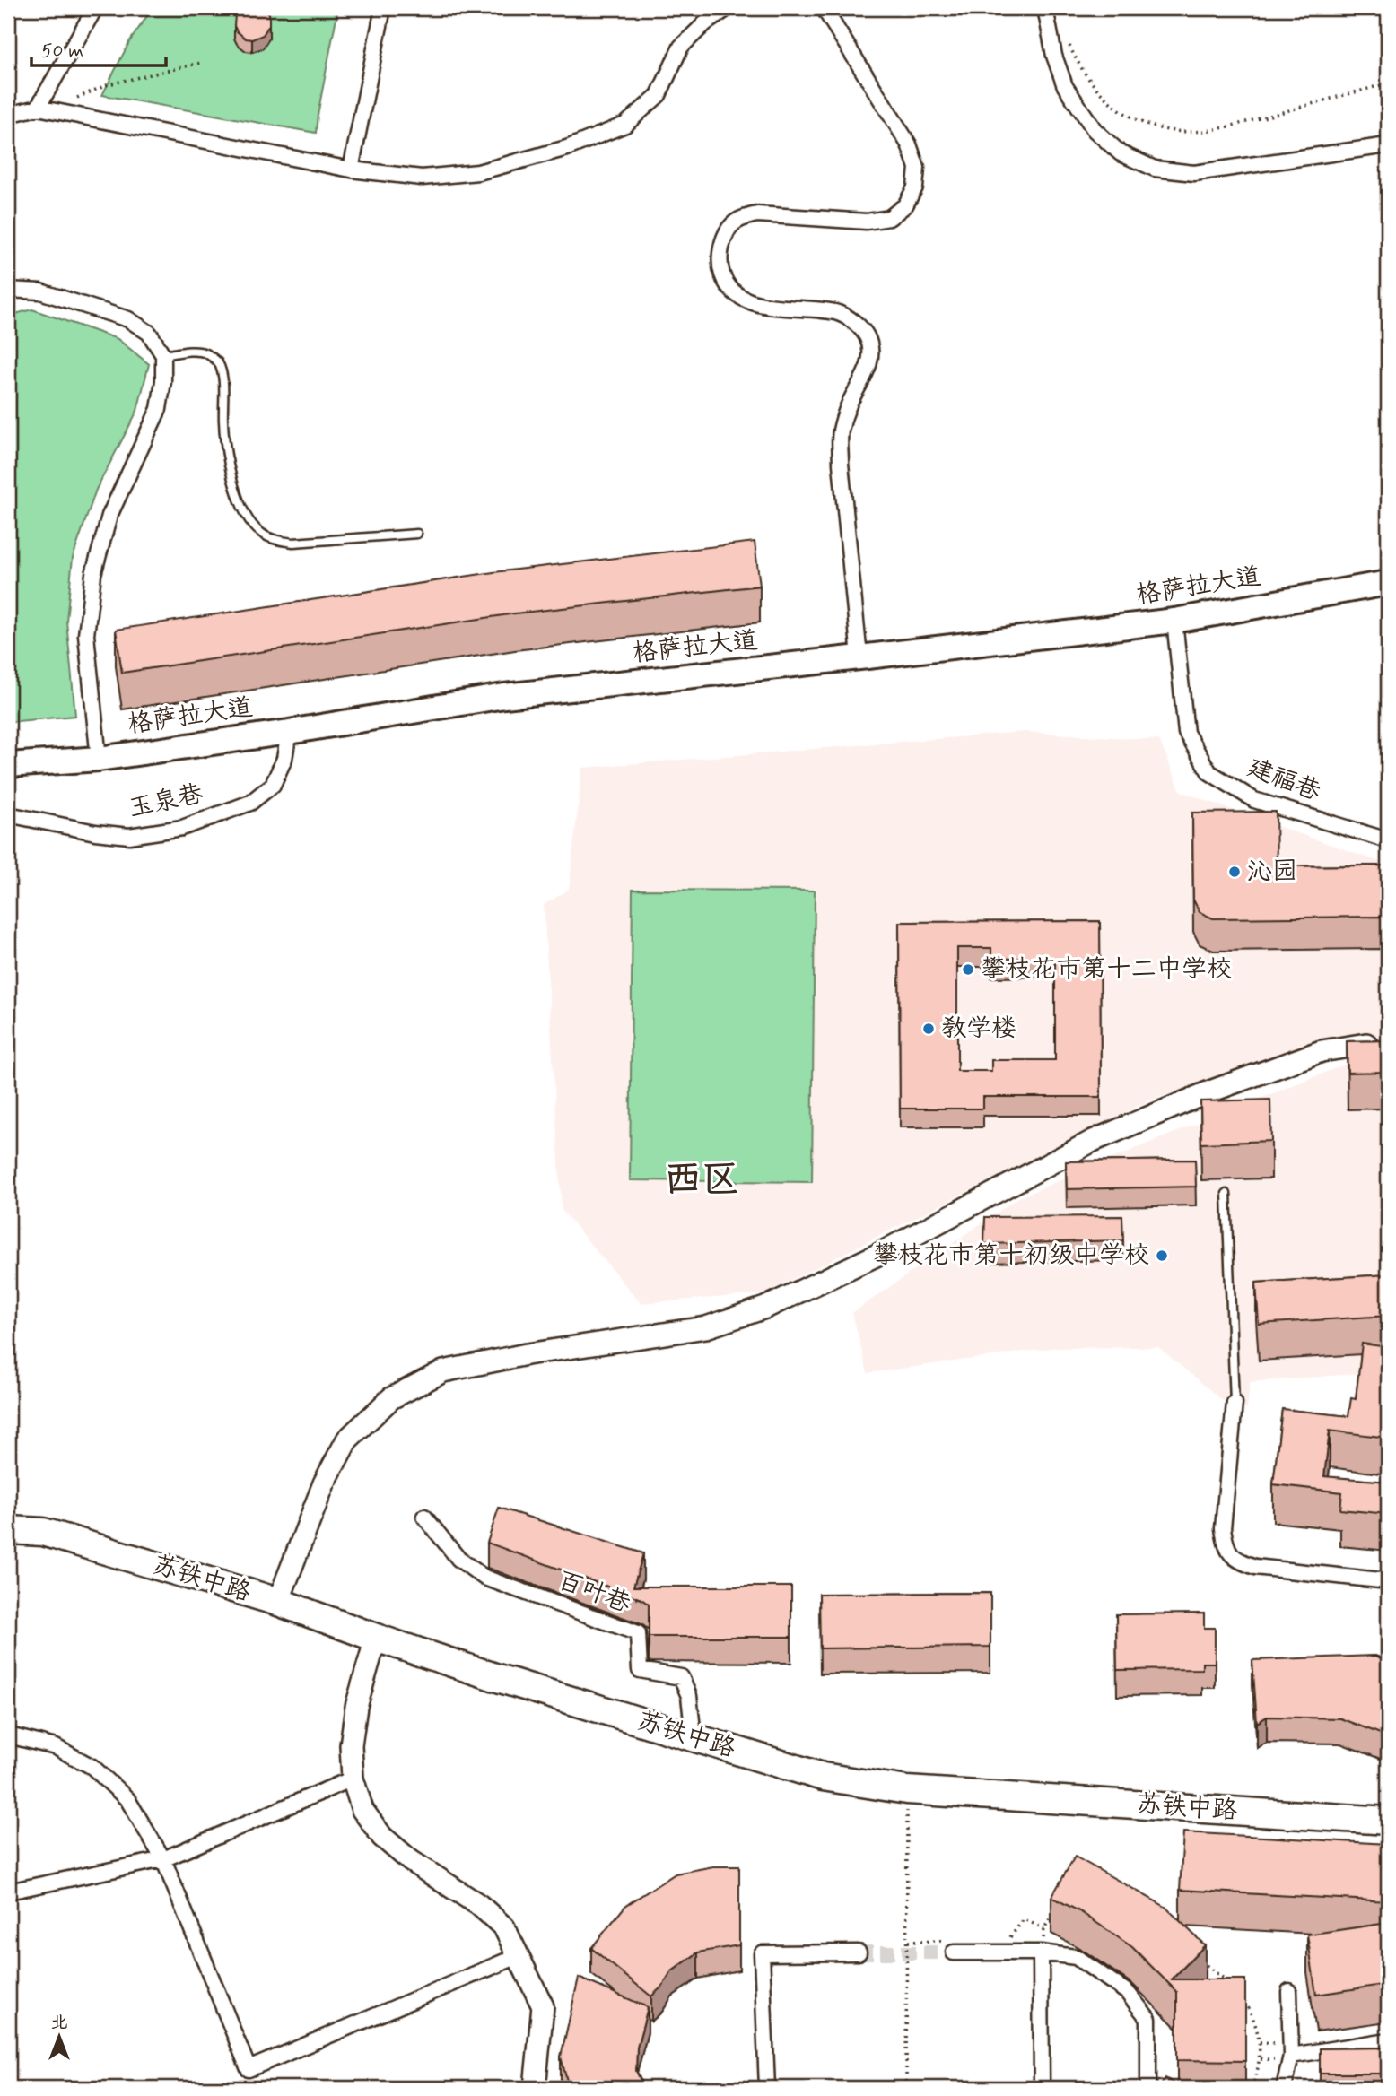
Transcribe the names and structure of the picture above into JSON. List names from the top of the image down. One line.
{"streets":{"highway":["苏铁中路"],"main road":["格萨拉大道"],"street":["建福巷","玉泉巷","百叶巷"]},"crossings":[["格萨拉大道","建福巷"],["格萨拉大道","玉泉巷"],["苏铁中路","百叶巷"]],"districts":["西区"],"places":["沁园","攀枝花市第十二中学校","教学楼","攀枝花市第十初级中学校"],"scale_bar":"50 m","north":"top"}
